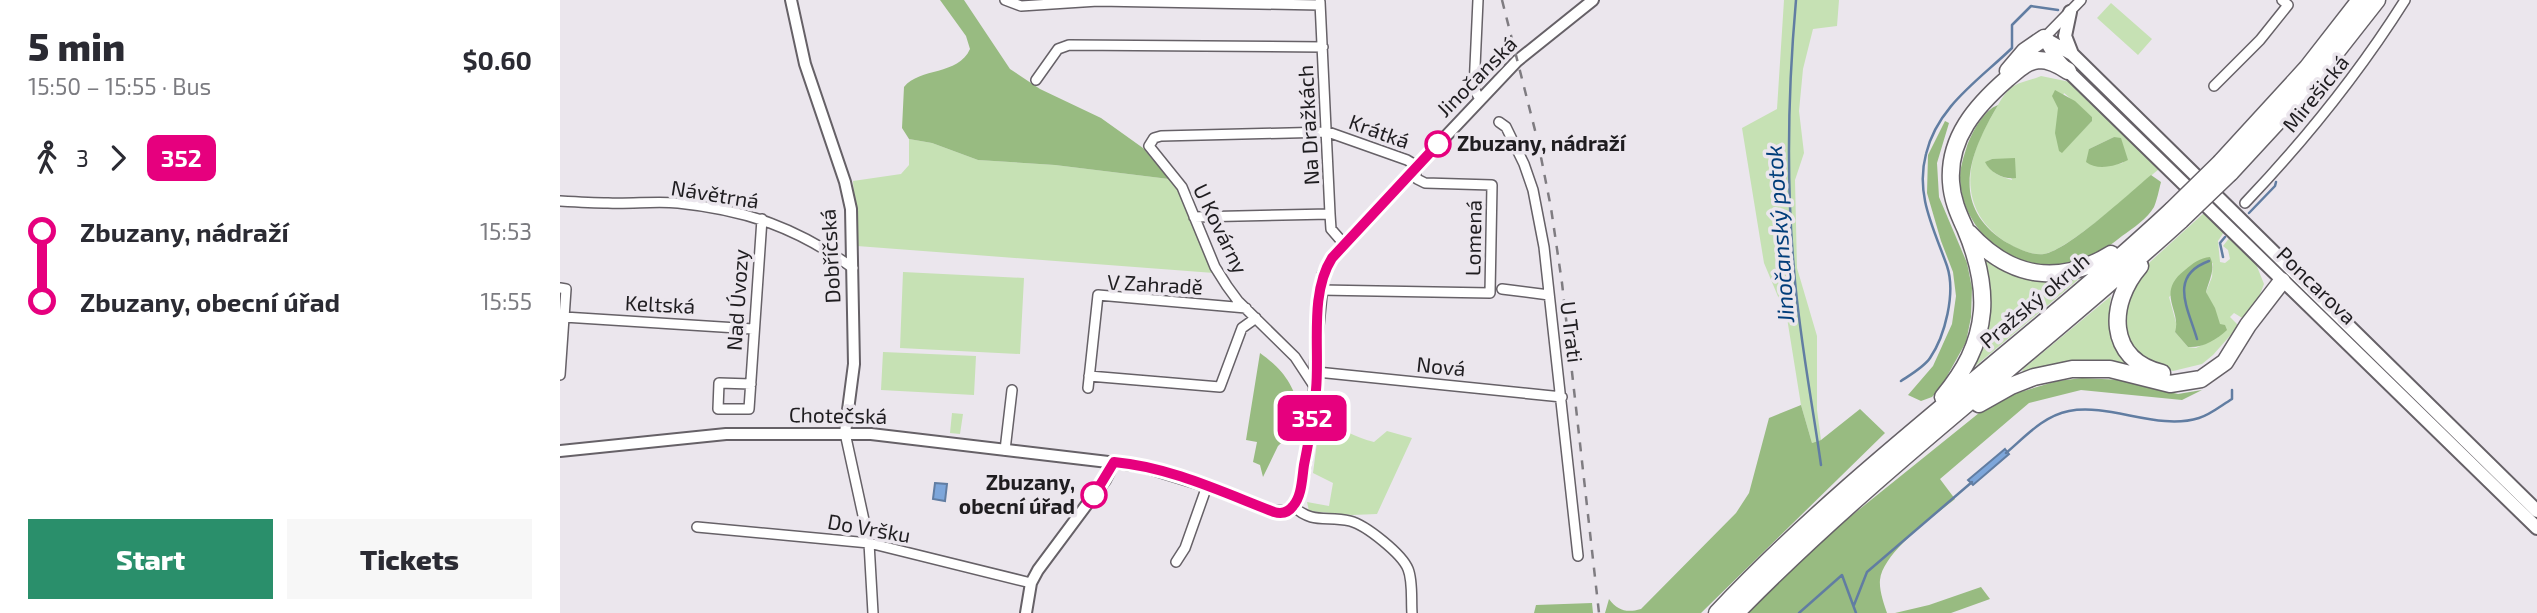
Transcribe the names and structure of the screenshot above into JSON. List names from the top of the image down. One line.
{"streets":{"highway":["Pražský okruh"],"main road":["Poncarova"],"street":["Jinočanská","Mirešická","Na Dražkách","Krátká","Návětrná","U Kovárny","Lomená","Dobříčská","V Zahradě","Nad Úvozy","Keltská","U Trati","Nová","Chotečská","Do Vršku"]},"crossings":[["Jinočanská","Na Dražkách"],["Jinočanská","Krátká"],["Jinočanská","U Kovárny"],["Jinočanská","Lomená"],["Jinočanská","Nová"],["Jinočanská","Chotečská"],["Na Dražkách","Krátká"],["Na Dražkách","U Kovárny"],["Krátká","U Kovárny"],["Krátká","Lomená"],["Návětrná","Dobříčská"],["Návětrná","Nad Úvozy"],["U Kovárny","V Zahradě"],["Dobříčská","Chotečská"],["Nad Úvozy","Keltská"],["U Trati","Nová"]],"water":["Jinočanský potok"],"places":["Zbuzany, nádraží","Zbuzany, obecní úřad"],"lines":["bus line 352"],"page":{"heading":["5 min","15:50 – 15:55 · Bus","$0.60"],"on_map":"352","legs":["3","352"],"list":[{"name":"Zbuzany, nádraží","value":"15:53"},{"name":"Zbuzany, obecní úřad","value":"15:55"}],"buttons":["Start","Tickets"]}}
